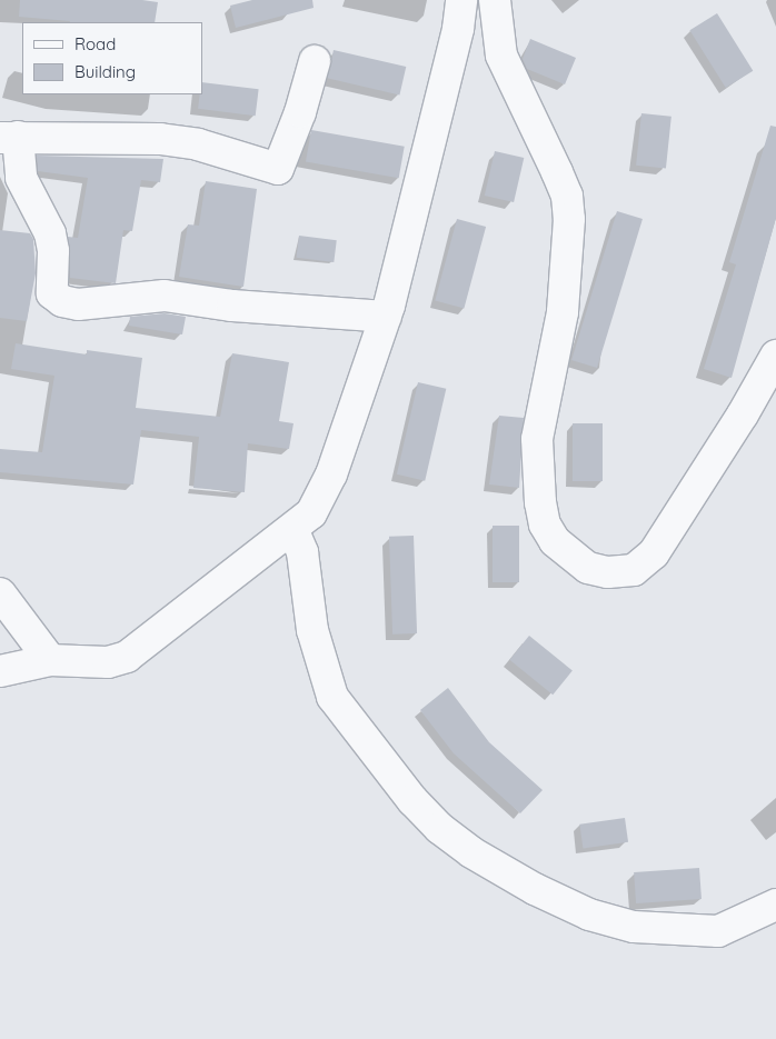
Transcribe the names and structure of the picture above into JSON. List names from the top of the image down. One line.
{"legend":["Road","Building"]}
